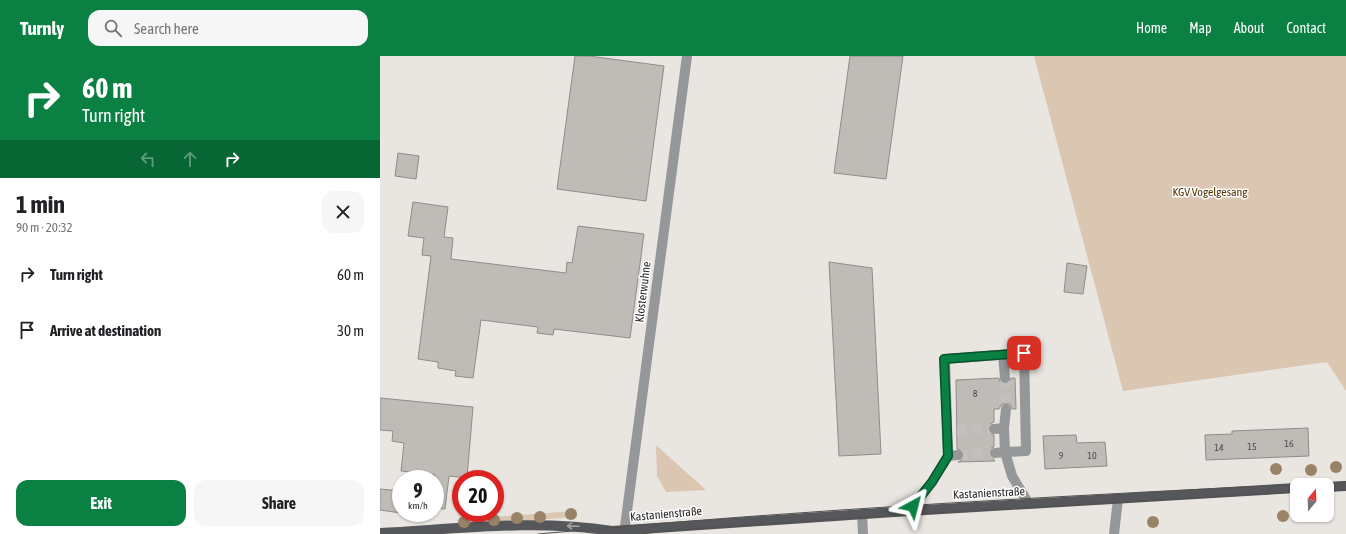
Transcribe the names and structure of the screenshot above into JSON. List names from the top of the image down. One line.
{"streets":{"main road":["Kastanienstraße"],"street":["Klosterwuhne"]},"crossings":[["Klosterwuhne","Kastanienstraße"]],"parks":["KGV Vogelgesang"],"house_numbers":["8","16","15","14","9","10"],"north":"top","page":{"header":"Turnly","search":"Search here","nav":["Home","Map","About","Contact"],"turn":["60 m","Turn right"],"heading":["1 min","90 m · 20:32"],"list":[{"name":"Turn right","value":"60 m"},{"name":"Arrive at destination","value":"30 m"}],"speed":"9 km/h","limit":"20","buttons":["Exit","Share"]}}
